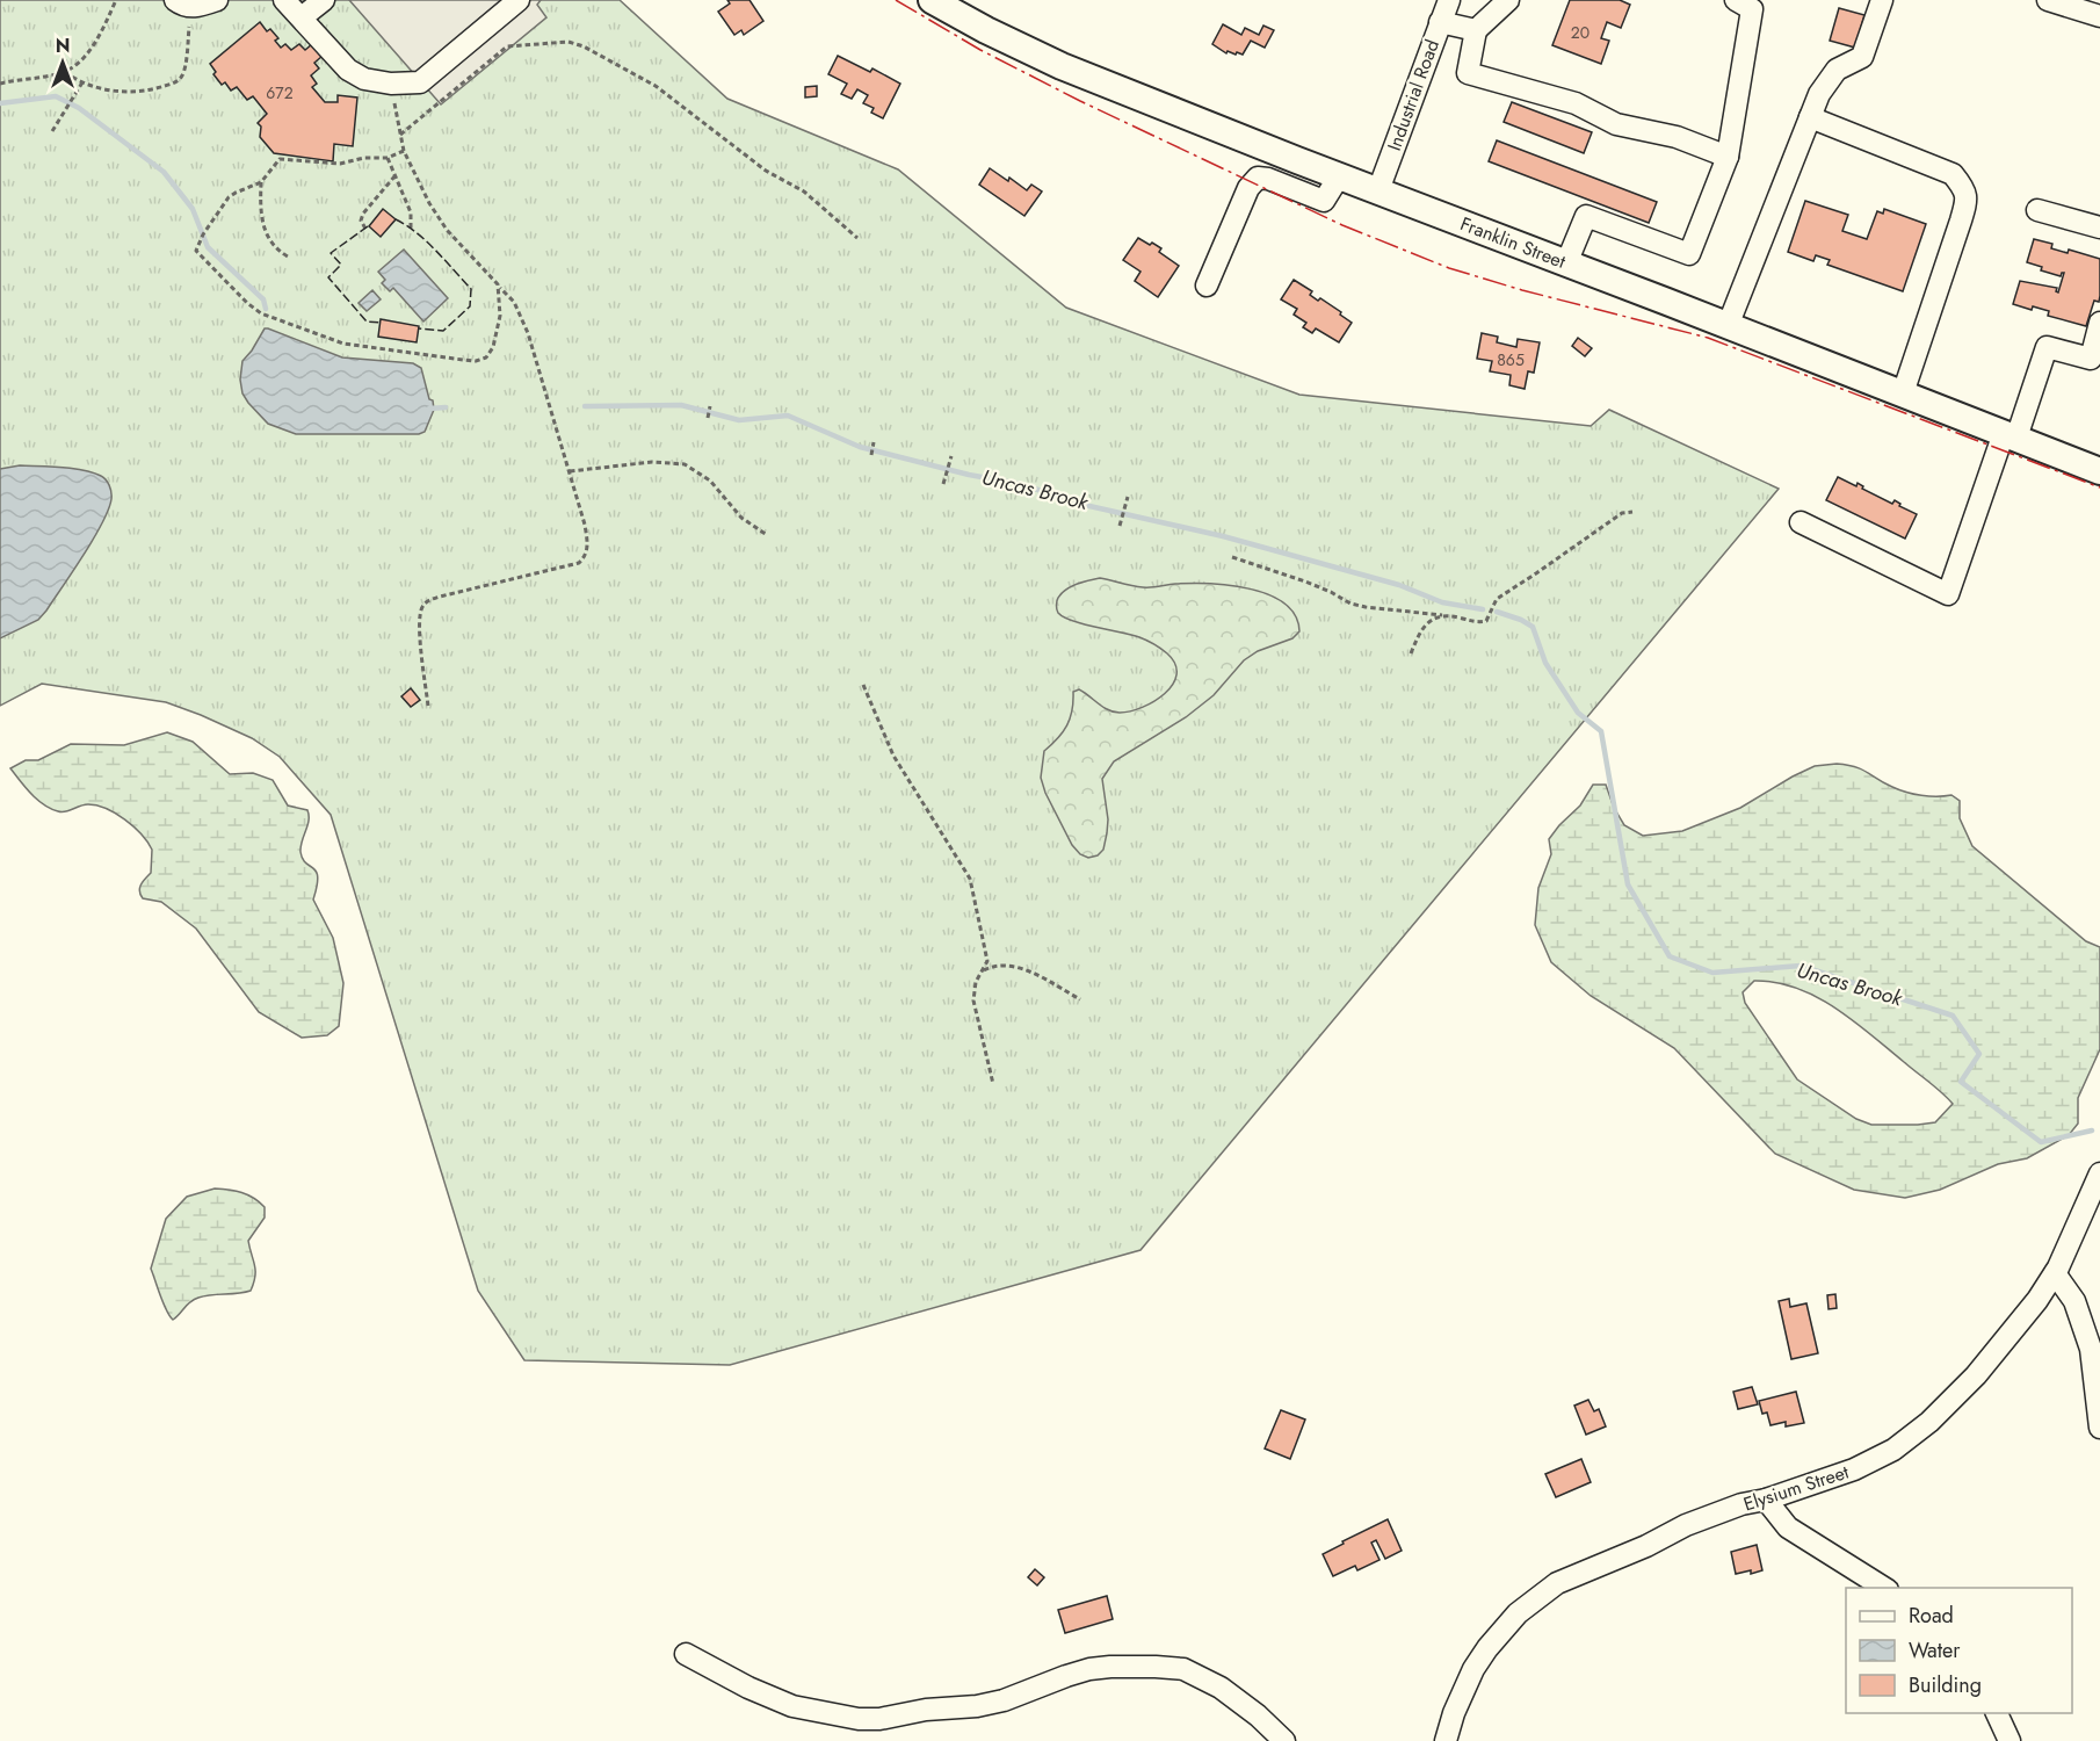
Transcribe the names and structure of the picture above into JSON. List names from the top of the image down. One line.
{"streets":{"main road":["Franklin Street"],"street":["Industrial Road","Elysium Street"]},"crossings":[["Industrial Road","Franklin Street"]],"water":["Uncas Brook"],"house_numbers":["20","672","865"],"legend":["Road","Water","Building"],"north":"top"}
